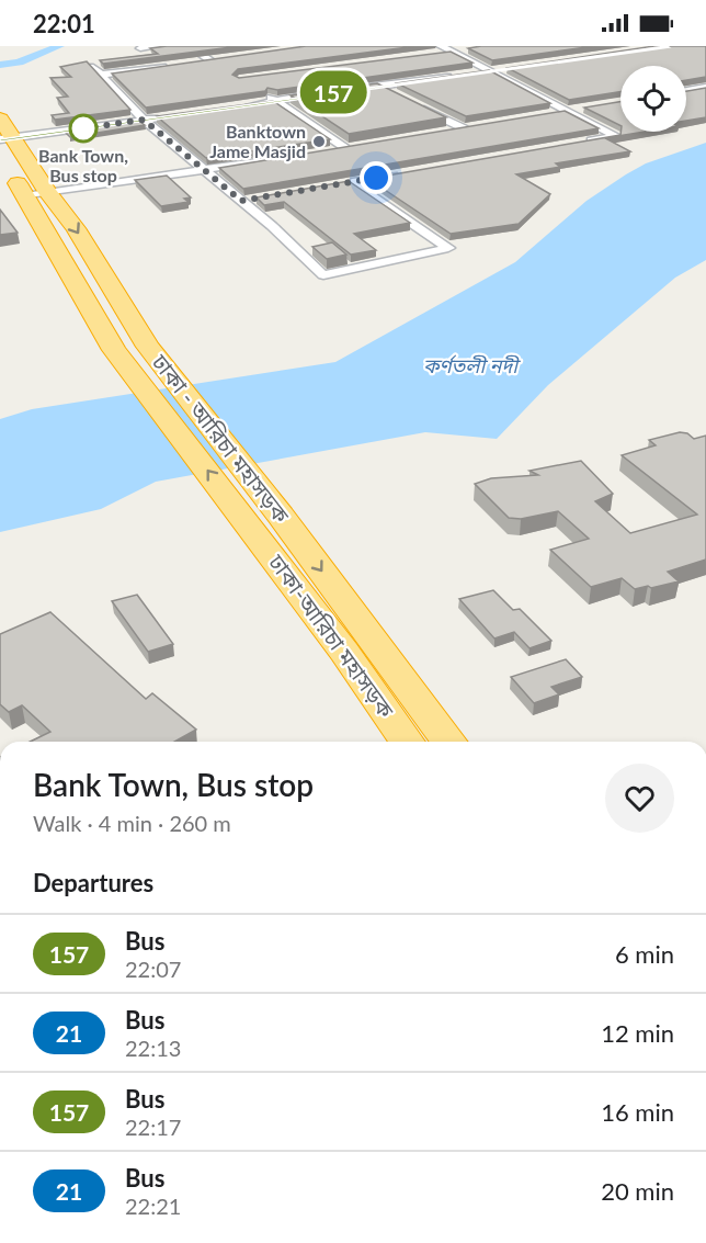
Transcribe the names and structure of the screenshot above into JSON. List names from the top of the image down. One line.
{"streets":{"highway":["ঢাকা - আরিচা মহাসড়ক","ঢাকা-আরিচা মহাসড়ক"]},"crossings":[["ঢাকা - আরিচা মহাসড়ক","ঢাকা-আরিচা মহাসড়ক"]],"water":["কর্ণতলী নদী"],"places":["Bank Town, Bus stop","Banktown Jame Masjid"],"lines":["bus line 157"],"page":{"status":"22:01","on_map":"157","heading":[["Bank Town, Bus stop","Walk · 4 min · 260 m"],"Departures"],"list":[{"mark":"157","name":"Bus","note":"22:07","value":"6 min"},{"mark":"21","name":"Bus","note":"22:13","value":"12 min"},{"mark":"157","name":"Bus","note":"22:17","value":"16 min"},{"mark":"21","name":"Bus","note":"22:21","value":"20 min"}]}}
